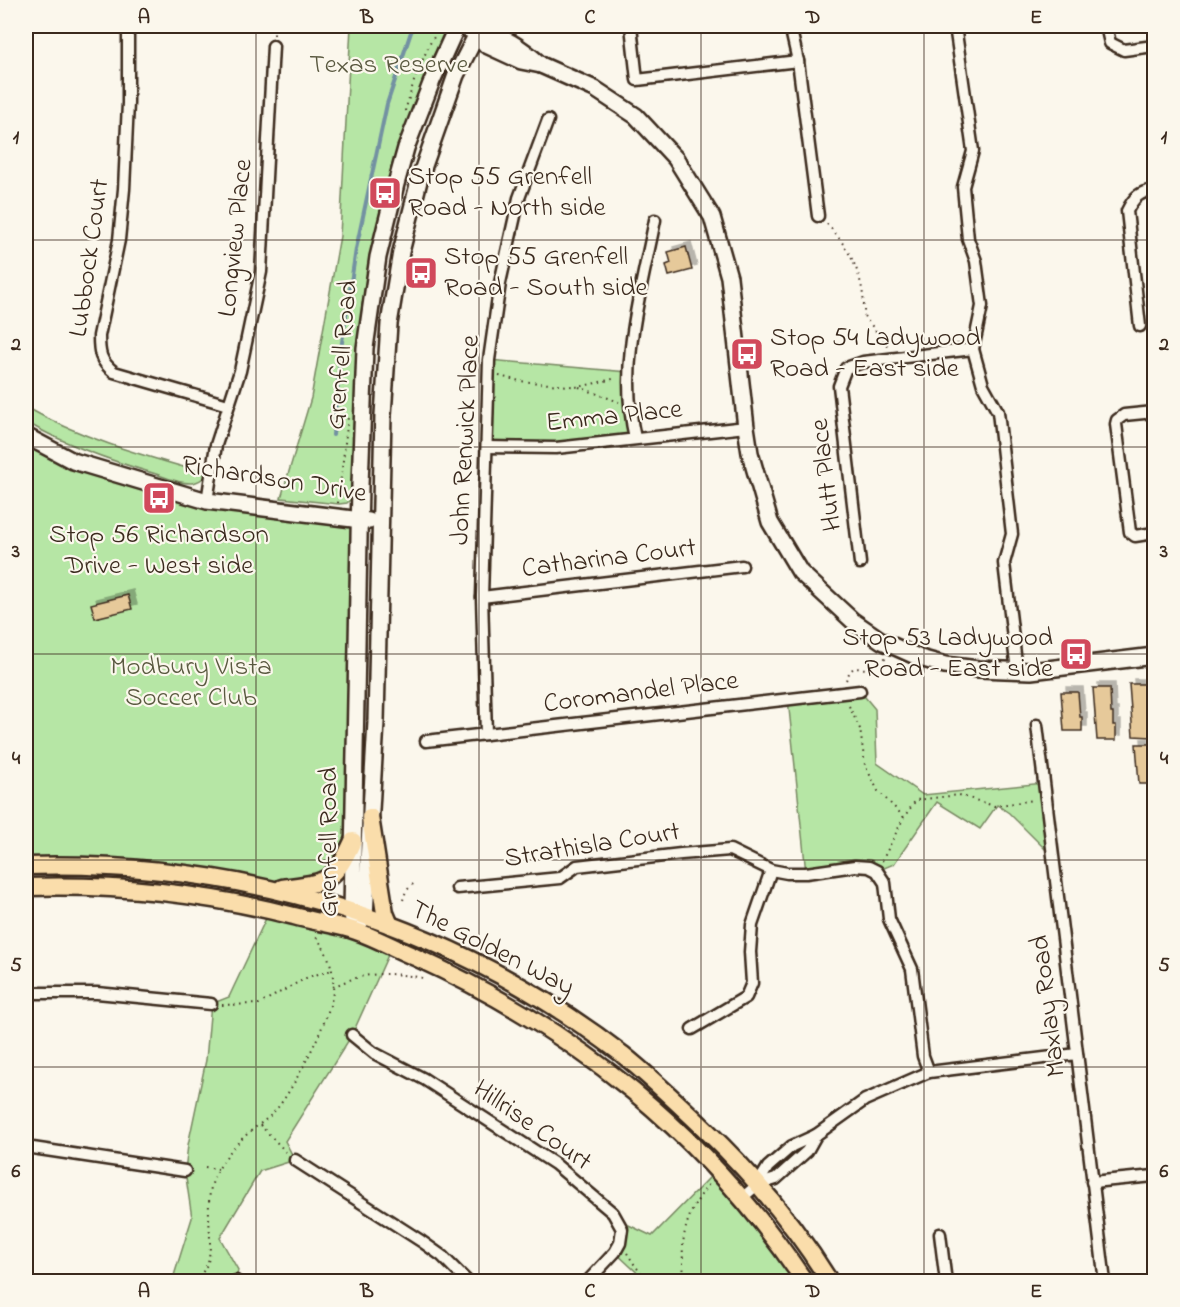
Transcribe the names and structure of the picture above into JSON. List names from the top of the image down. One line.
{"streets":{"main road":["Grenfell Road","Richardson Drive","The Golden Way"],"street":["Longview Place","Lubbock Court","Emma Place","John Renwick Place","Hutt Place","Catharina Court","Coromandel Place","Strathisla Court","Maxlay Road","Hillrise Court"]},"crossings":[["Longview Place","Lubbock Court"],["Longview Place","Richardson Drive"],["Grenfell Road","Richardson Drive"],["Grenfell Road","The Golden Way"],["Emma Place","John Renwick Place"],["John Renwick Place","Catharina Court"],["John Renwick Place","Coromandel Place"]],"parks":["Texas Reserve","Modbury Vista Soccer Club"],"places":{"bus stop":["Stop 55 Grenfell Road - North side","Stop 55 Grenfell Road - South side","Stop 54 Ladywood Road - East side","Stop 56 Richardson Drive - West side","Stop 53 Ladywood Road - East side"]},"grid":{"columns":["A","B","C","D","E"],"rows":["1","2","3","4","5","6"]}}
